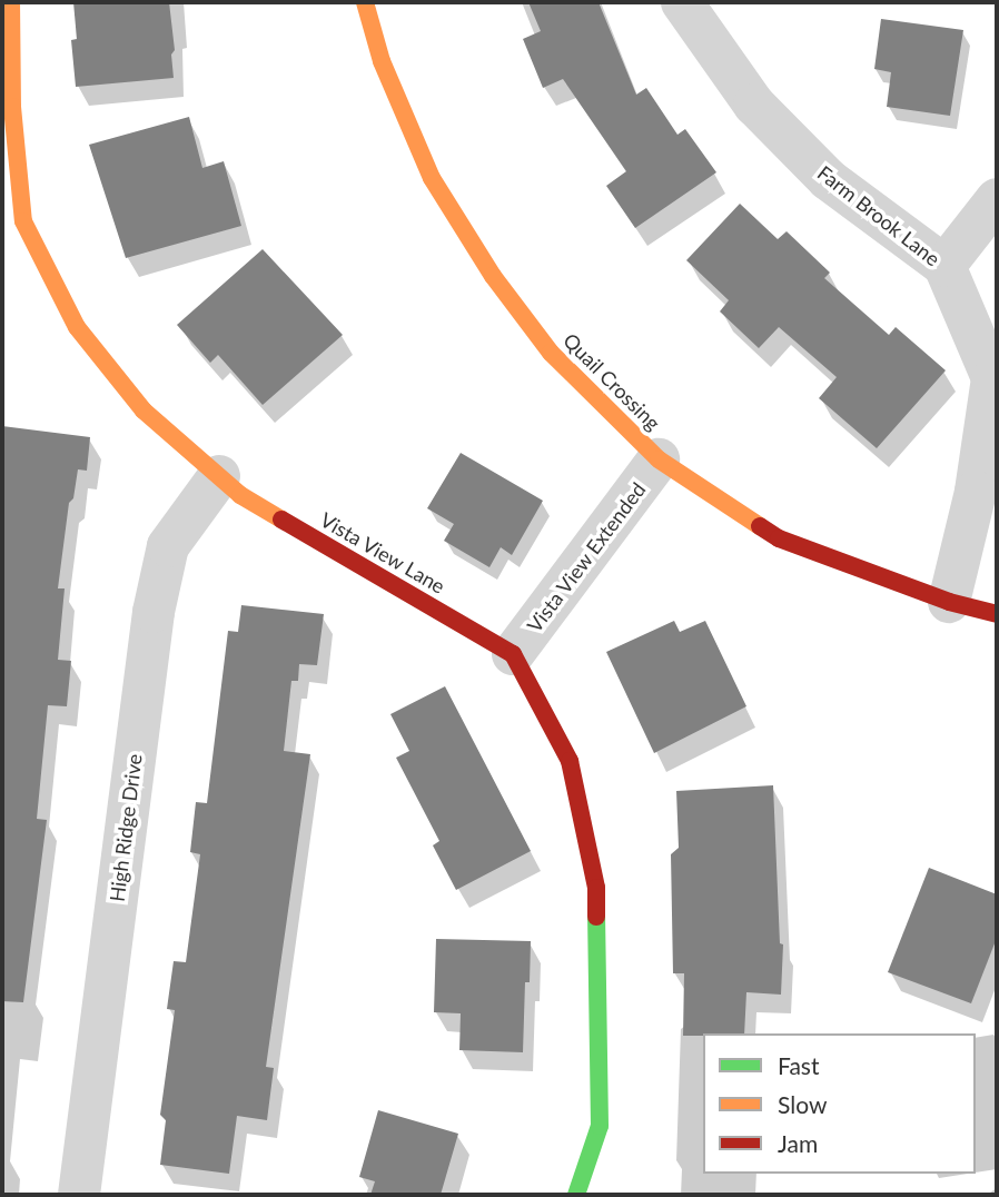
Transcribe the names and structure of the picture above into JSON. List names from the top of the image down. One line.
{"streets":{"street":["Farm Brook Lane","Quail Crossing","Vista View Lane","Vista View Extended","High Ridge Drive"]},"crossings":[["Farm Brook Lane","Quail Crossing"],["Quail Crossing","Vista View Extended"],["Vista View Lane","Vista View Extended"],["Vista View Lane","High Ridge Drive"]],"legend":["Fast","Slow","Jam"]}
